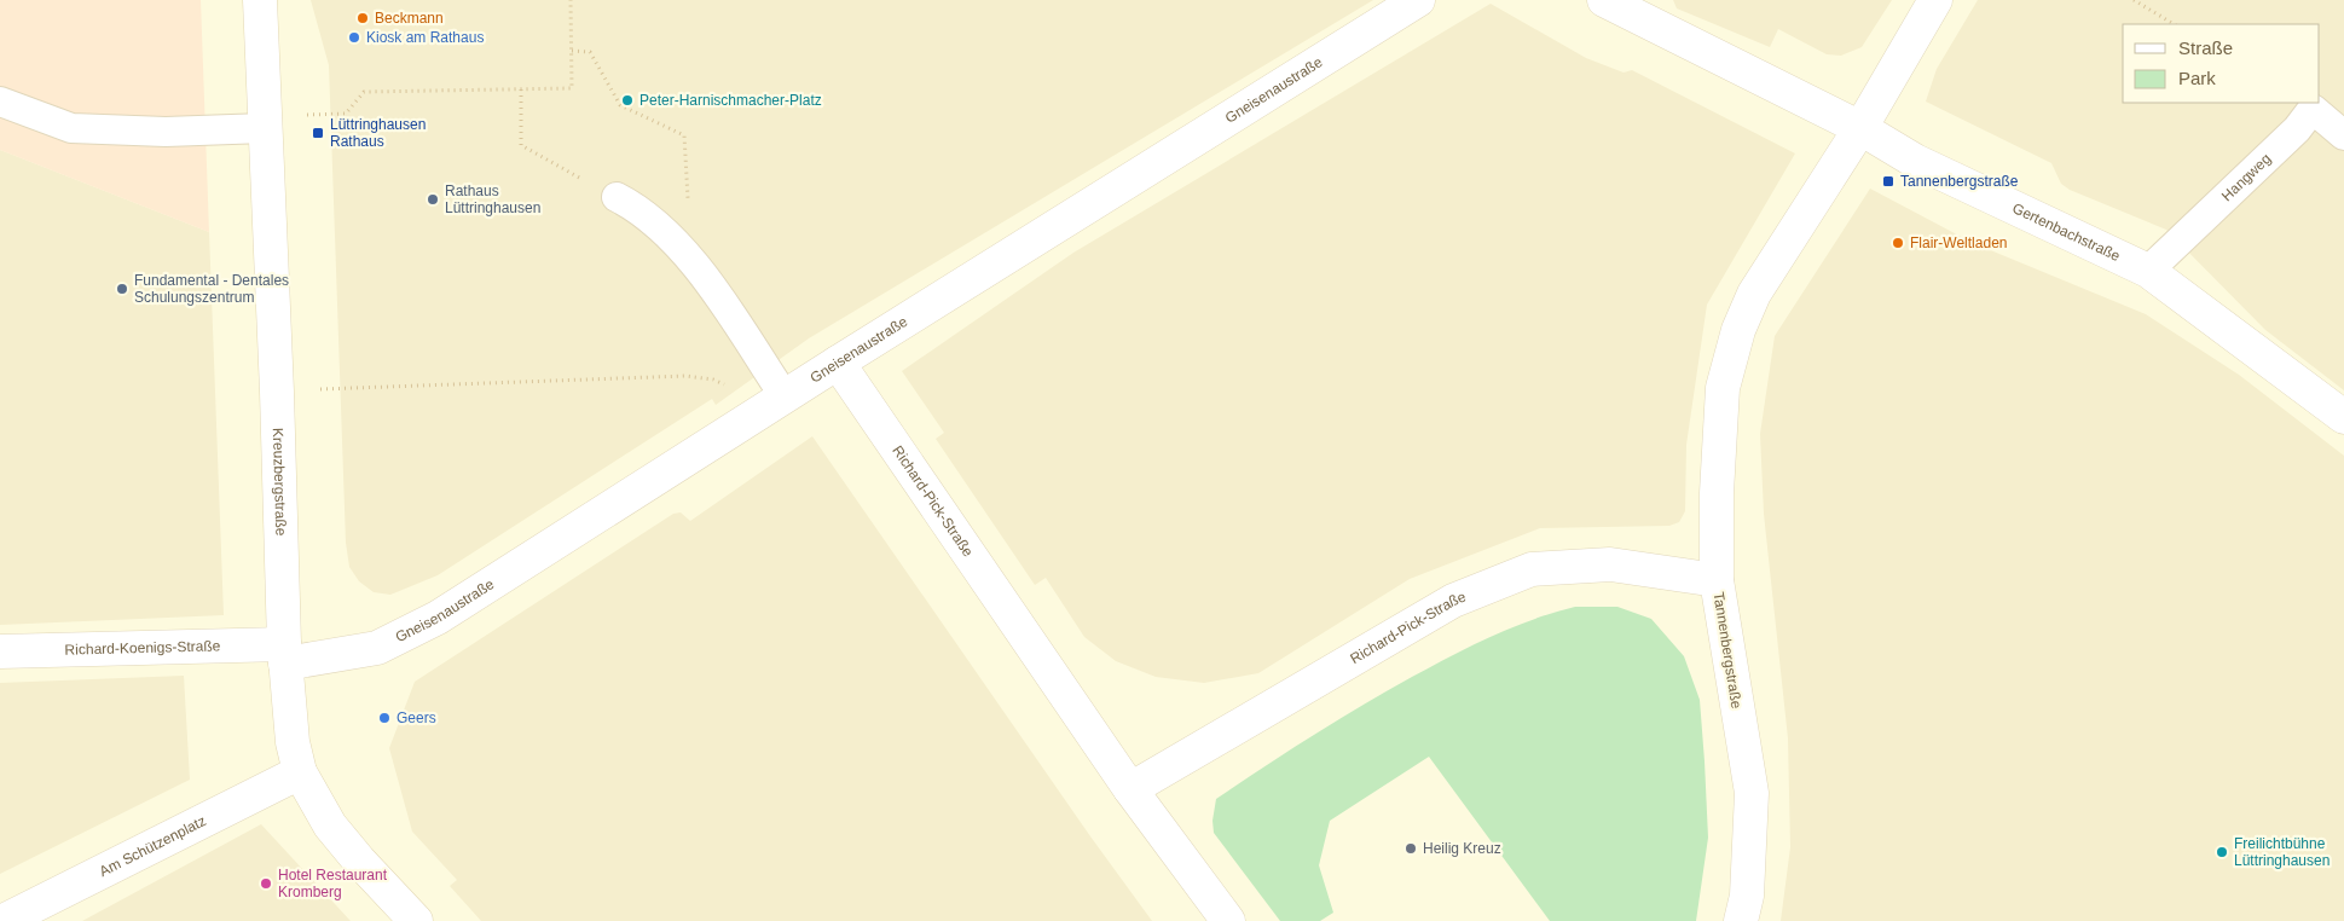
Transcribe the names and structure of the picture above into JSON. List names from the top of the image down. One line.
{"streets":{"street":["Gneisenaustraße","Gertenbachstraße","Kreuzbergstraße","Richard-Pick-Straße","Richard-Koenigs-Straße","Tannenbergstraße","Am Schützenplatz"],"lane":["Hangweg"]},"crossings":[["Gneisenaustraße","Kreuzbergstraße"],["Gneisenaustraße","Richard-Pick-Straße"],["Gneisenaustraße","Richard-Koenigs-Straße"],["Hangweg","Gertenbachstraße"],["Gertenbachstraße","Tannenbergstraße"],["Kreuzbergstraße","Richard-Koenigs-Straße"],["Kreuzbergstraße","Am Schützenplatz"],["Richard-Pick-Straße","Tannenbergstraße"]],"places":{"other":["Beckmann","Kiosk am Rathaus","Peter-Harnischmacher-Platz","Rathaus Lüttringhausen","Flair-Weltladen","Fundamental - Dentales Schulungszentrum","Geers","Heilig Kreuz","Freilichtbühne Lüttringhausen","Hotel Restaurant Kromberg"],"transit":["Lüttringhausen Rathaus","Tannenbergstraße"]},"legend":["Straße","Park"]}
